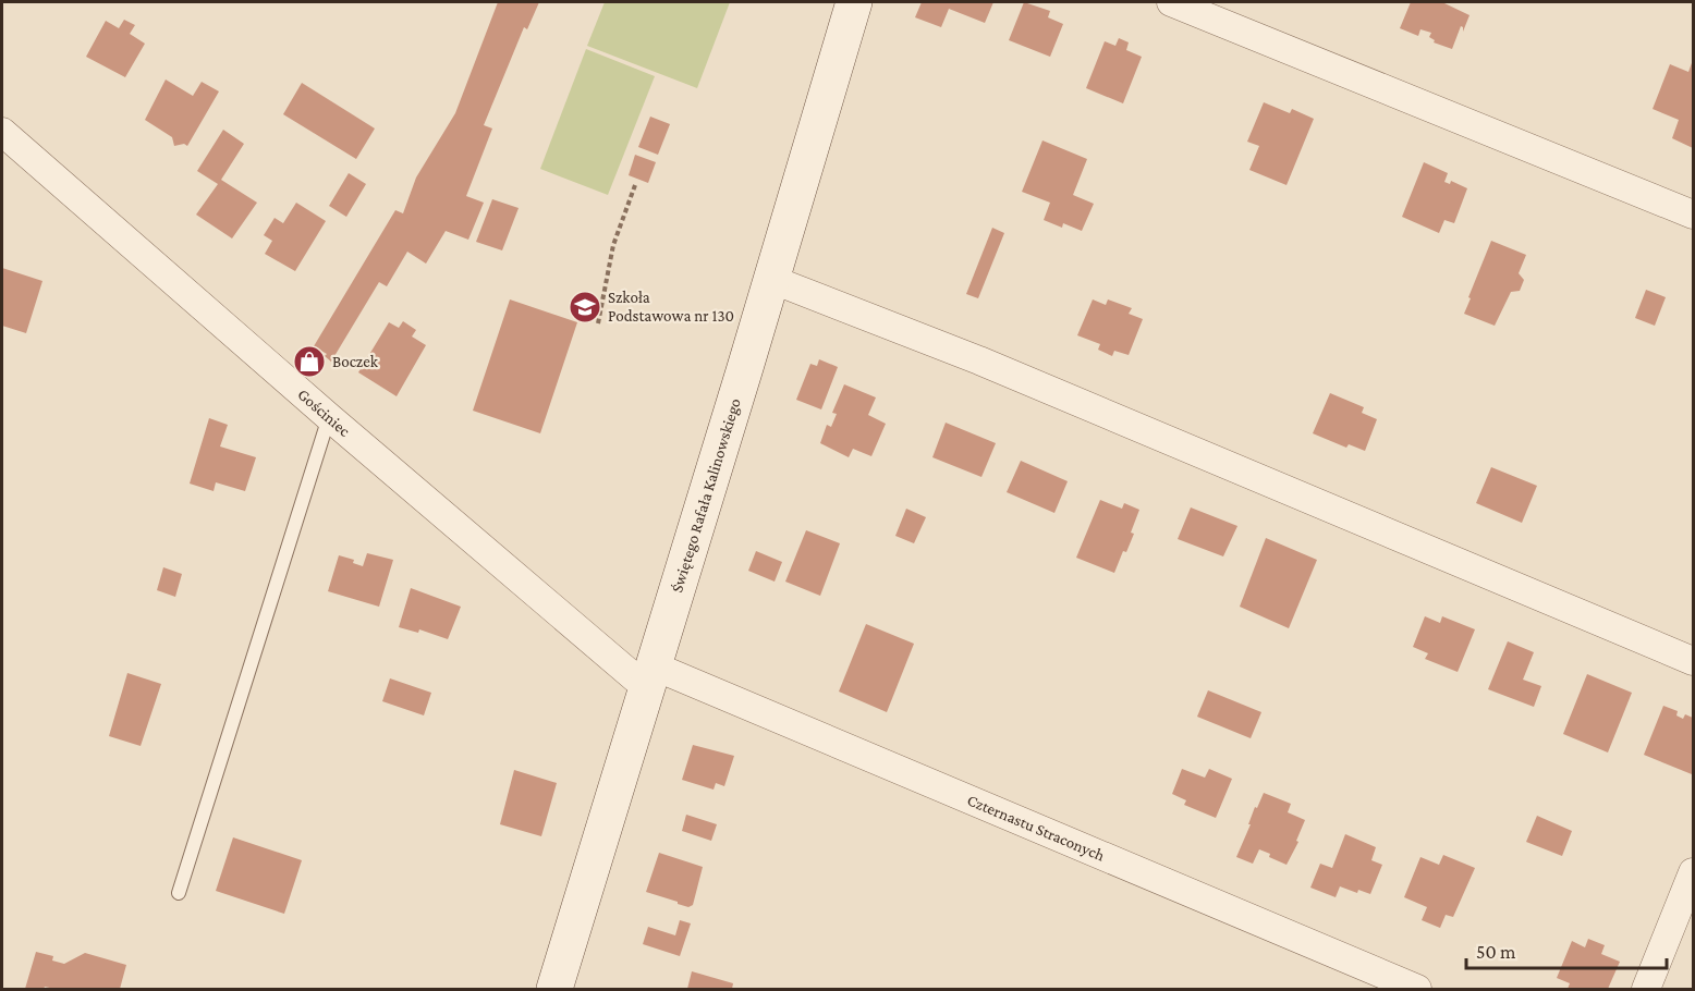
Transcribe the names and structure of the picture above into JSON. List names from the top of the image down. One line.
{"streets":{"street":["Gościniec","Świętego Rafała Kalinowskiego","Czternastu Straconych"]},"crossings":[["Gościniec","Świętego Rafała Kalinowskiego"],["Gościniec","Czternastu Straconych"],["Świętego Rafała Kalinowskiego","Czternastu Straconych"]],"places":{"school or university":["Szkoła Podstawowa nr 130"],"shop":["Boczek"]},"scale_bar":"50 m"}
